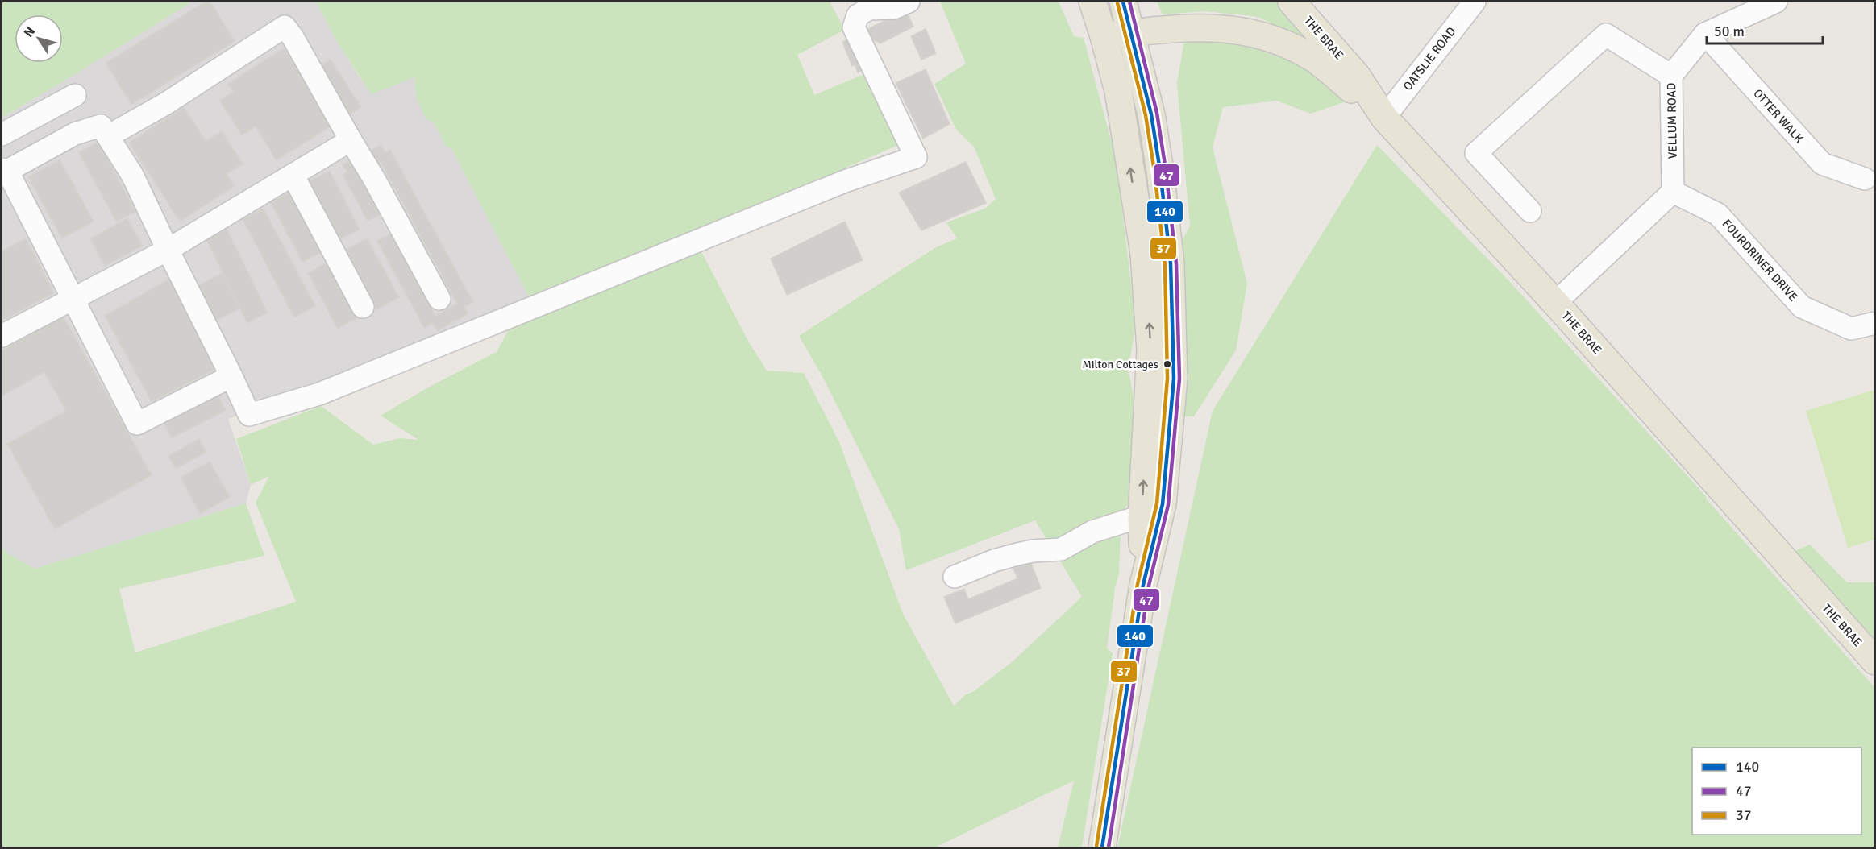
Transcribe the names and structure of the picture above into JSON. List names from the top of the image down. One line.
{"streets":{"main road":["THE BRAE"],"street":["OATSLIE ROAD","OTTER WALK","VELLUM ROAD","FOURDRINER DRIVE"]},"crossings":[["THE BRAE","OATSLIE ROAD"],["VELLUM ROAD","FOURDRINER DRIVE"]],"places":["Milton Cottages"],"lines":["transit line 140","transit line 47","transit line 37"],"legend":["140","47","37"],"scale_bar":"50 m","north":"top left"}
